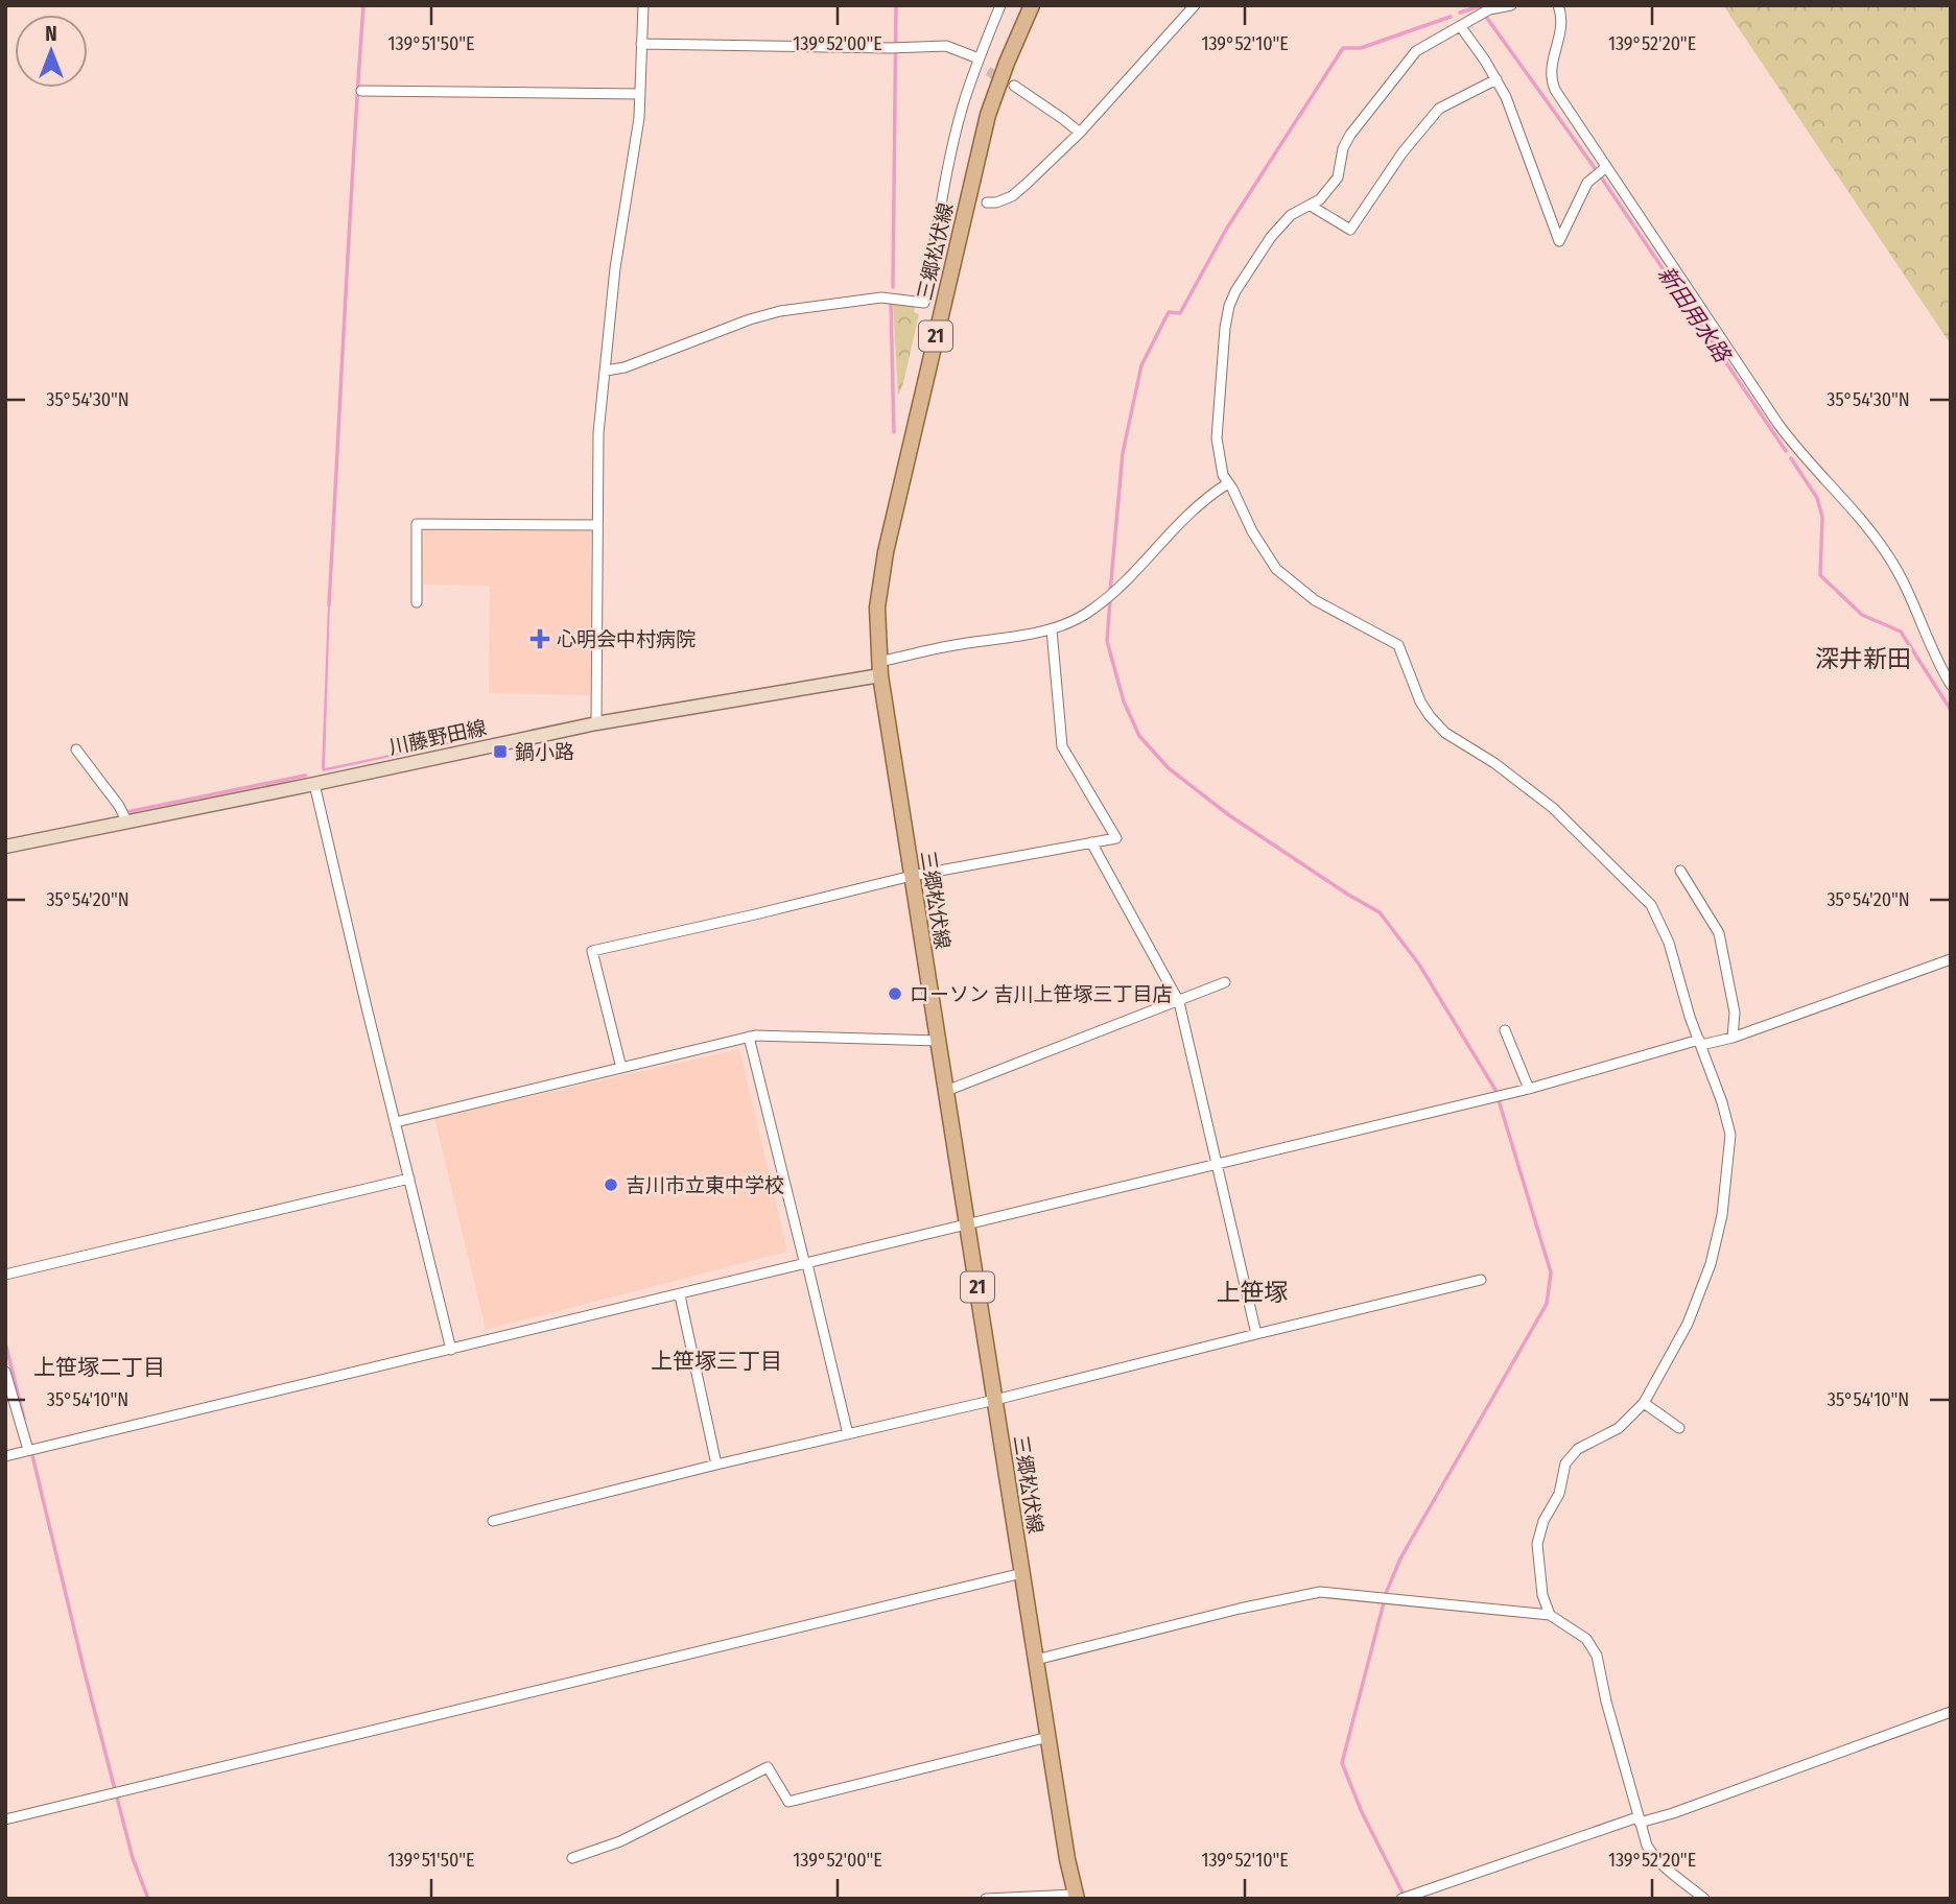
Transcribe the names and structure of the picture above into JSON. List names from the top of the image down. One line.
{"streets":{"main road":["三郷松伏線","21","川藤野田線"]},"crossings":[["三郷松伏線","川藤野田線"]],"districts":["深井新田","上笹塚","上笹塚三丁目","上笹塚二丁目"],"water":["新田用水路"],"places":{"health":["心明会中村病院"],"transit":["鍋小路"],"other":["ローソン 吉川上笹塚三丁目店","吉川市立東中学校"]},"north":"top","coordinates":["139°51'50\"E","139°52'00\"E","139°52'10\"E","139°52'20\"E","35°54'30\"N","35°54'20\"N","35°54'10\"N"]}
